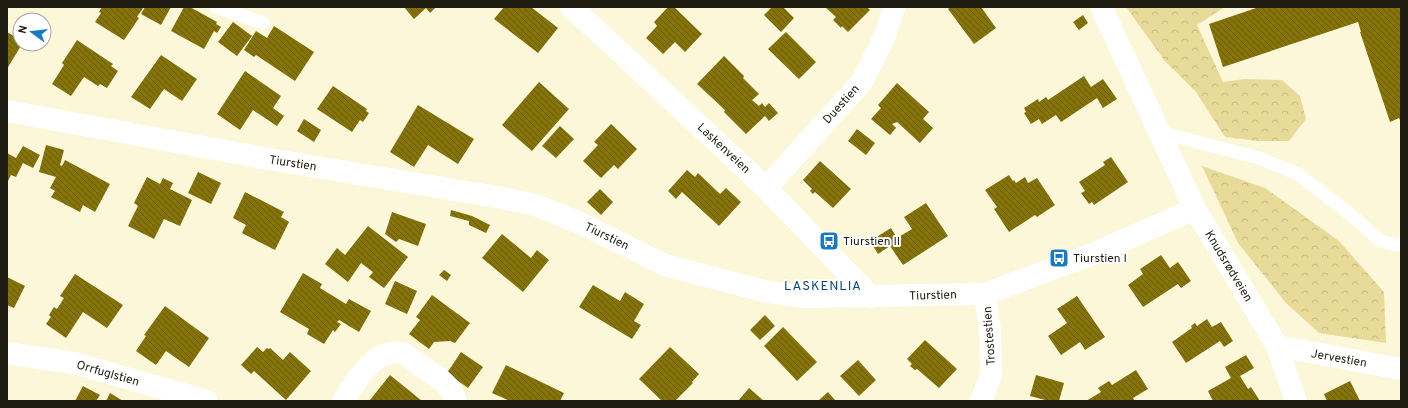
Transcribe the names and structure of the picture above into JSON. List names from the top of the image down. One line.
{"streets":{"street":["Duestien","Laskenveien","Tiurstien","Knudsrødveien","Trostestien","Jervestien","Orrfuglstien"]},"crossings":[["Duestien","Laskenveien"],["Laskenveien","Tiurstien"],["Tiurstien","Knudsrødveien"],["Tiurstien","Trostestien"],["Knudsrødveien","Jervestien"]],"districts":["LASKENLIA"],"places":{"bus stop":["Tiurstien II","Tiurstien I"]},"north":"left"}
